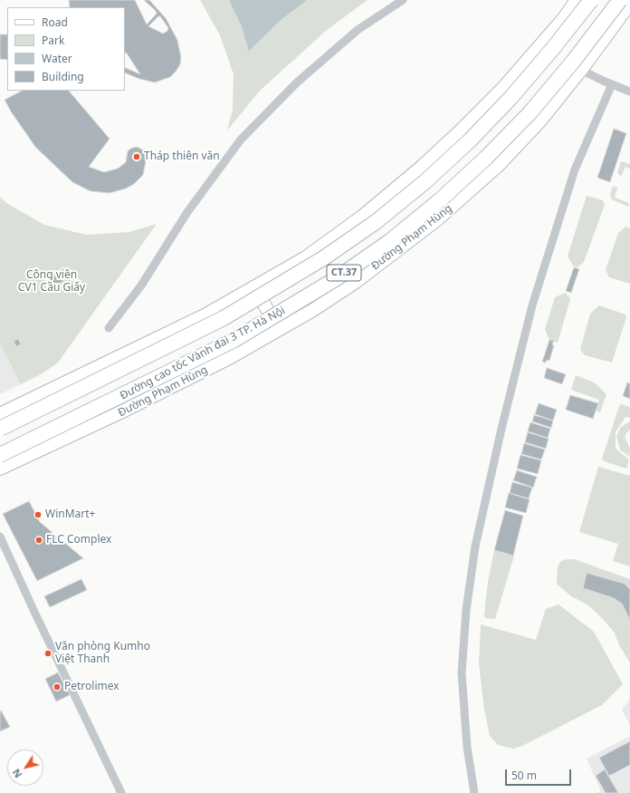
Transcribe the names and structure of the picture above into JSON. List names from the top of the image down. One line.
{"streets":{"highway":["CT.37","Đường cao tốc Vành đai 3 TP. Hà Nội"],"main road":["Đường Phạm Hùng"]},"parks":["Công viên CV1 Cầu Giấy"],"places":["Tháp thiên văn","WinMart+","FLC Complex","Văn phòng Kumho Việt Thanh","Petrolimex"],"legend":["Road","Park","Water","Building"],"scale_bar":"50 m","north":"bottom left"}
